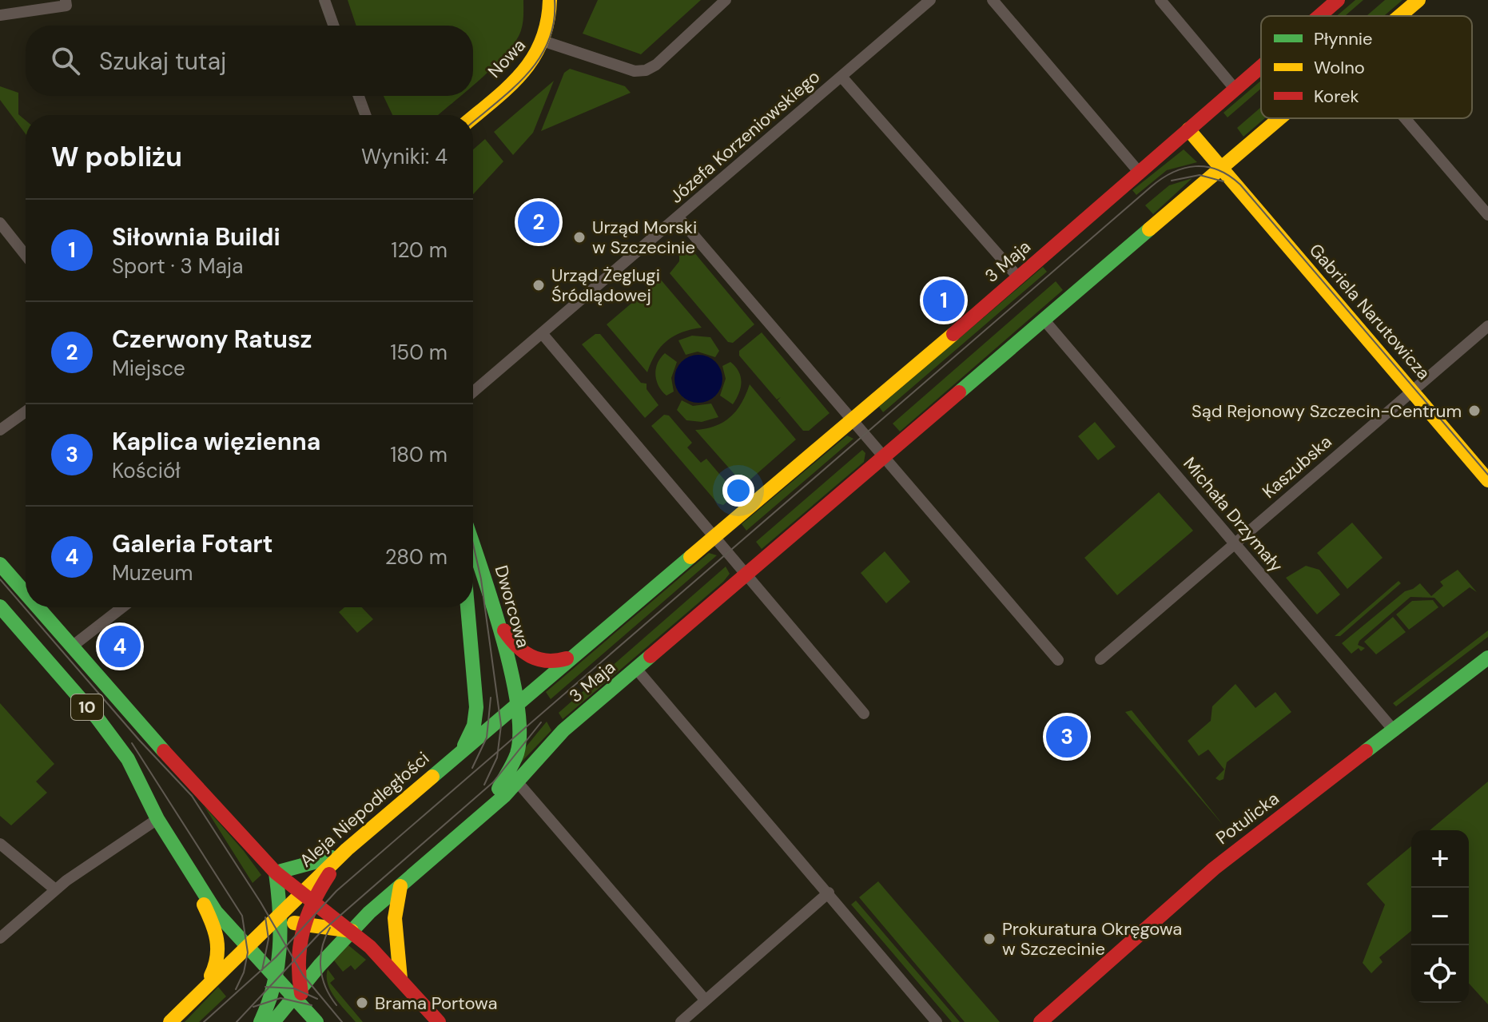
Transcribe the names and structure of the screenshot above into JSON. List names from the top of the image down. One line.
{"streets":{"street":["Nowa","Józefa Korzeniowskiego","3 Maja","Gabriela Narutowicza","Kaszubska","Michała Drzymały","Dworcowa","10","Aleja Niepodległości","Potulicka"]},"crossings":[["3 Maja","Gabriela Narutowicza"],["3 Maja","Michała Drzymały"],["3 Maja","Dworcowa"],["3 Maja","Aleja Niepodległości"],["Gabriela Narutowicza","Kaszubska"],["Kaszubska","Michała Drzymały"],["Michała Drzymały","Potulicka"],["10","Aleja Niepodległości"]],"places":["Urząd Morski w Szczecinie","Urząd Żeglugi Śródlądowej","Sąd Rejonowy Szczecin-Centrum","Prokuratura Okręgowa w Szczecinie","Brama Portowa"],"legend":["Płynnie","Wolno","Korek"],"page":{"search":"Szukaj tutaj","heading":["W pobliżu","Wyniki: 4"],"pins":["2","1","4","3"],"list":[{"mark":"1","name":"Siłownia Buildi","note":"Sport · 3 Maja","value":"120 m"},{"mark":"2","name":"Czerwony Ratusz","note":"Miejsce","value":"150 m"},{"mark":"3","name":"Kaplica więzienna","note":"Kościół","value":"180 m"},{"mark":"4","name":"Galeria Fotart","note":"Muzeum","value":"280 m"}],"map_buttons":["+","−"]}}
